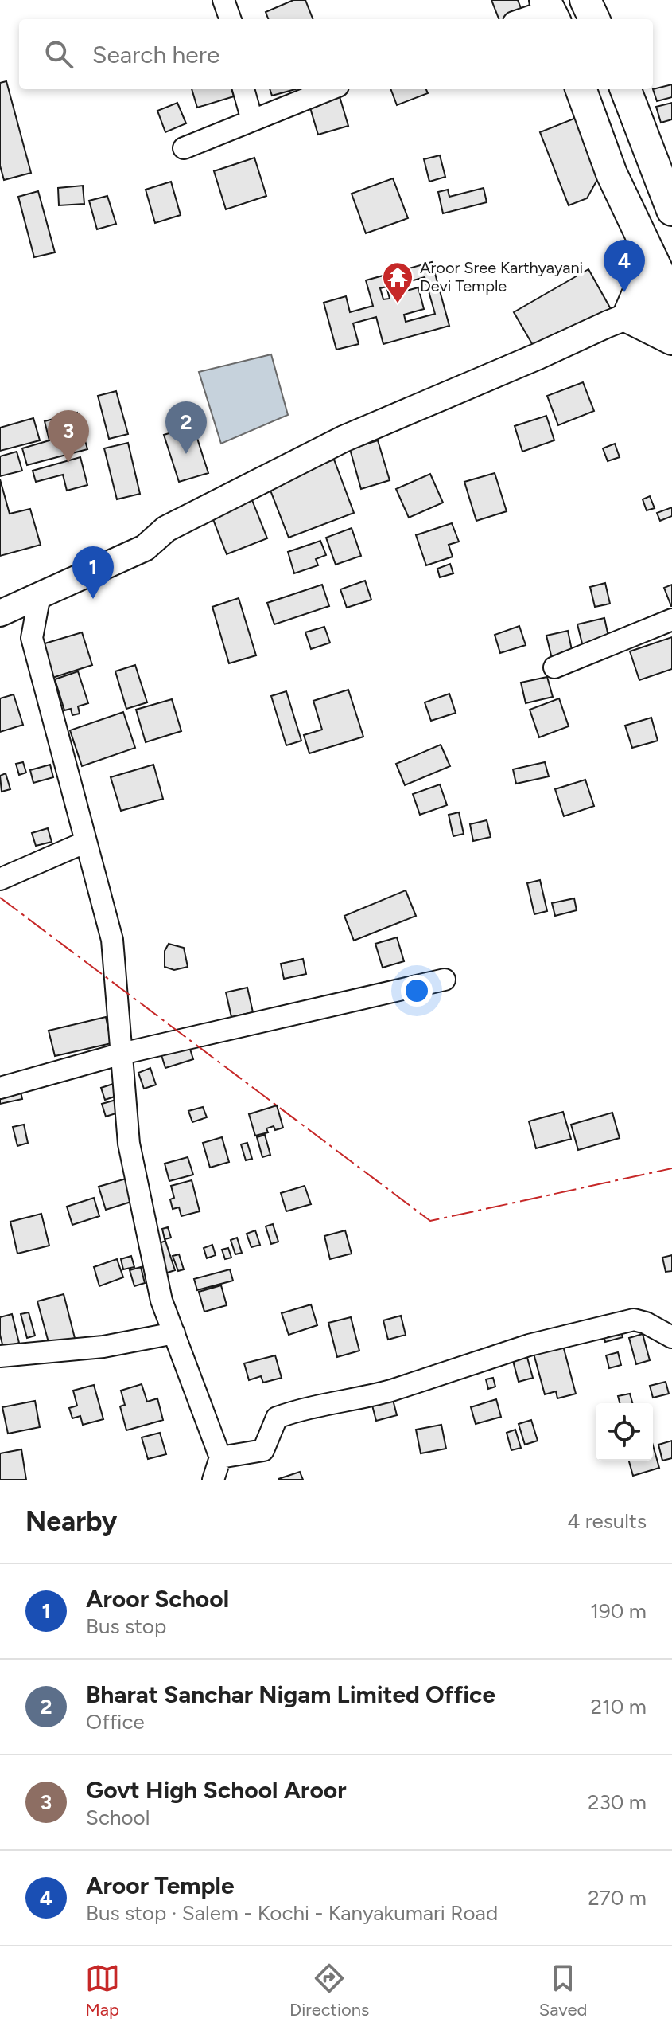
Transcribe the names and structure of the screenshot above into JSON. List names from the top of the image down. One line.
{"places":{"temple":["Aroor Sree Karthyayani Devi Temple"]},"page":{"search":"Search here","pins":["4","2","3","1"],"heading":["Nearby","4 results"],"list":[{"mark":"1","name":"Aroor School","note":"Bus stop","value":"190 m"},{"mark":"2","name":"Bharat Sanchar Nigam Limited Office","note":"Office","value":"210 m"},{"mark":"3","name":"Govt High School Aroor","note":"School","value":"230 m"},{"mark":"4","name":"Aroor Temple","note":"Bus stop · Salem - Kochi - Kanyakumari Road","value":"270 m"}],"nav":["Map","Directions","Saved"]}}
